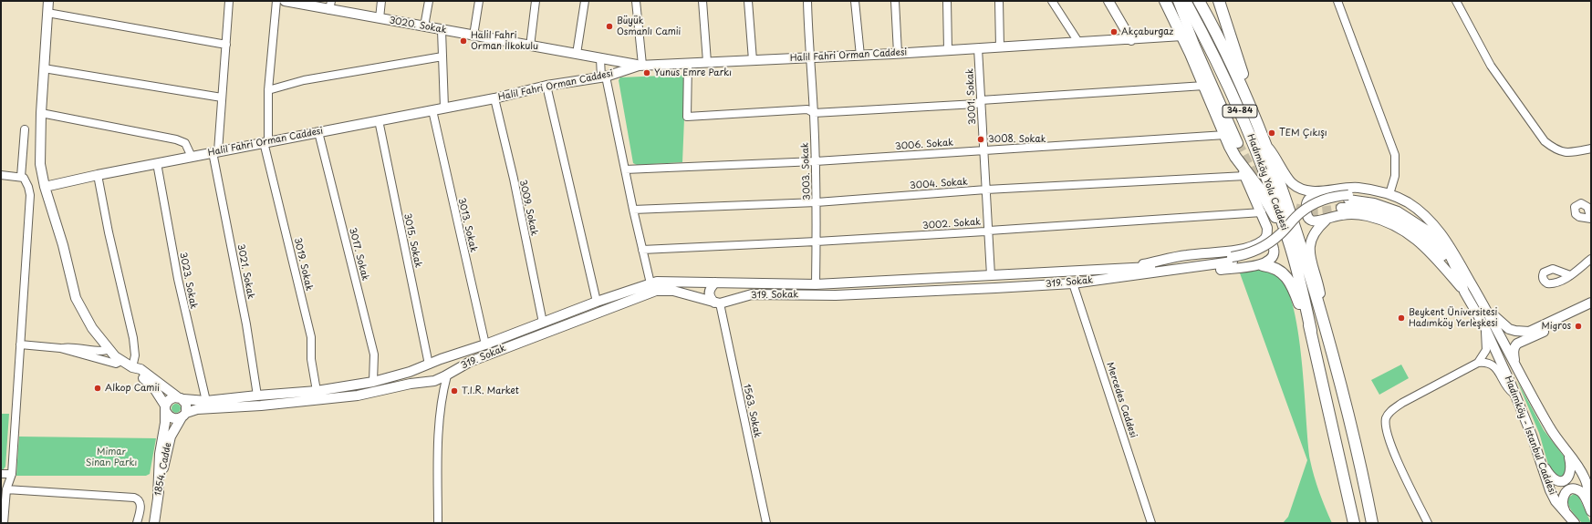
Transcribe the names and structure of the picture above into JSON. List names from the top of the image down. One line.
{"streets":{"highway":["34-84","Hadımköy Yolu Caddesi"],"main road":["3020. Sokak","Halil Fahri Orman Caddesi","319. Sokak","Hadımköy - İstanbul Caddesi","1854. Cadde"],"street":["3001. Sokak","3006. Sokak","3003. Sokak","3004. Sokak","3009. Sokak","3002. Sokak","3013. Sokak","3015. Sokak","3017. Sokak","3019. Sokak","3021. Sokak","3023. Sokak","Mercedes Caddesi","1563. Sokak"]},"crossings":[["3020. Sokak","Halil Fahri Orman Caddesi"],["Halil Fahri Orman Caddesi","3001. Sokak"],["Halil Fahri Orman Caddesi","3003. Sokak"],["Halil Fahri Orman Caddesi","3009. Sokak"],["Halil Fahri Orman Caddesi","3013. Sokak"],["Halil Fahri Orman Caddesi","3015. Sokak"],["Halil Fahri Orman Caddesi","3017. Sokak"],["Halil Fahri Orman Caddesi","3019. Sokak"],["Halil Fahri Orman Caddesi","3021. Sokak"],["Halil Fahri Orman Caddesi","3023. Sokak"],["3001. Sokak","3006. Sokak"],["3001. Sokak","3004. Sokak"],["3001. Sokak","3002. Sokak"],["3001. Sokak","319. Sokak"],["3006. Sokak","3003. Sokak"],["3003. Sokak","3004. Sokak"],["3003. Sokak","3002. Sokak"],["3003. Sokak","319. Sokak"],["3009. Sokak","319. Sokak"],["3013. Sokak","319. Sokak"],["3015. Sokak","319. Sokak"],["3017. Sokak","319. Sokak"],["3019. Sokak","319. Sokak"],["3021. Sokak","319. Sokak"],["3023. Sokak","319. Sokak"],["319. Sokak","Mercedes Caddesi"],["319. Sokak","1563. Sokak"],["319. Sokak","1854. Cadde"]],"parks":["Mimar Sinan Parkı"],"places":["Büyük Osmanlı Camii","Akçaburgaz","Halil Fahri Orman İlkokulu","Yunus Emre Parkı","TEM Çıkışı","3008. Sokak","Beykent Üniversitesi Hadımköy Yerleşkesi","Migros","Alkop Camii","T.I.R. Market"]}
